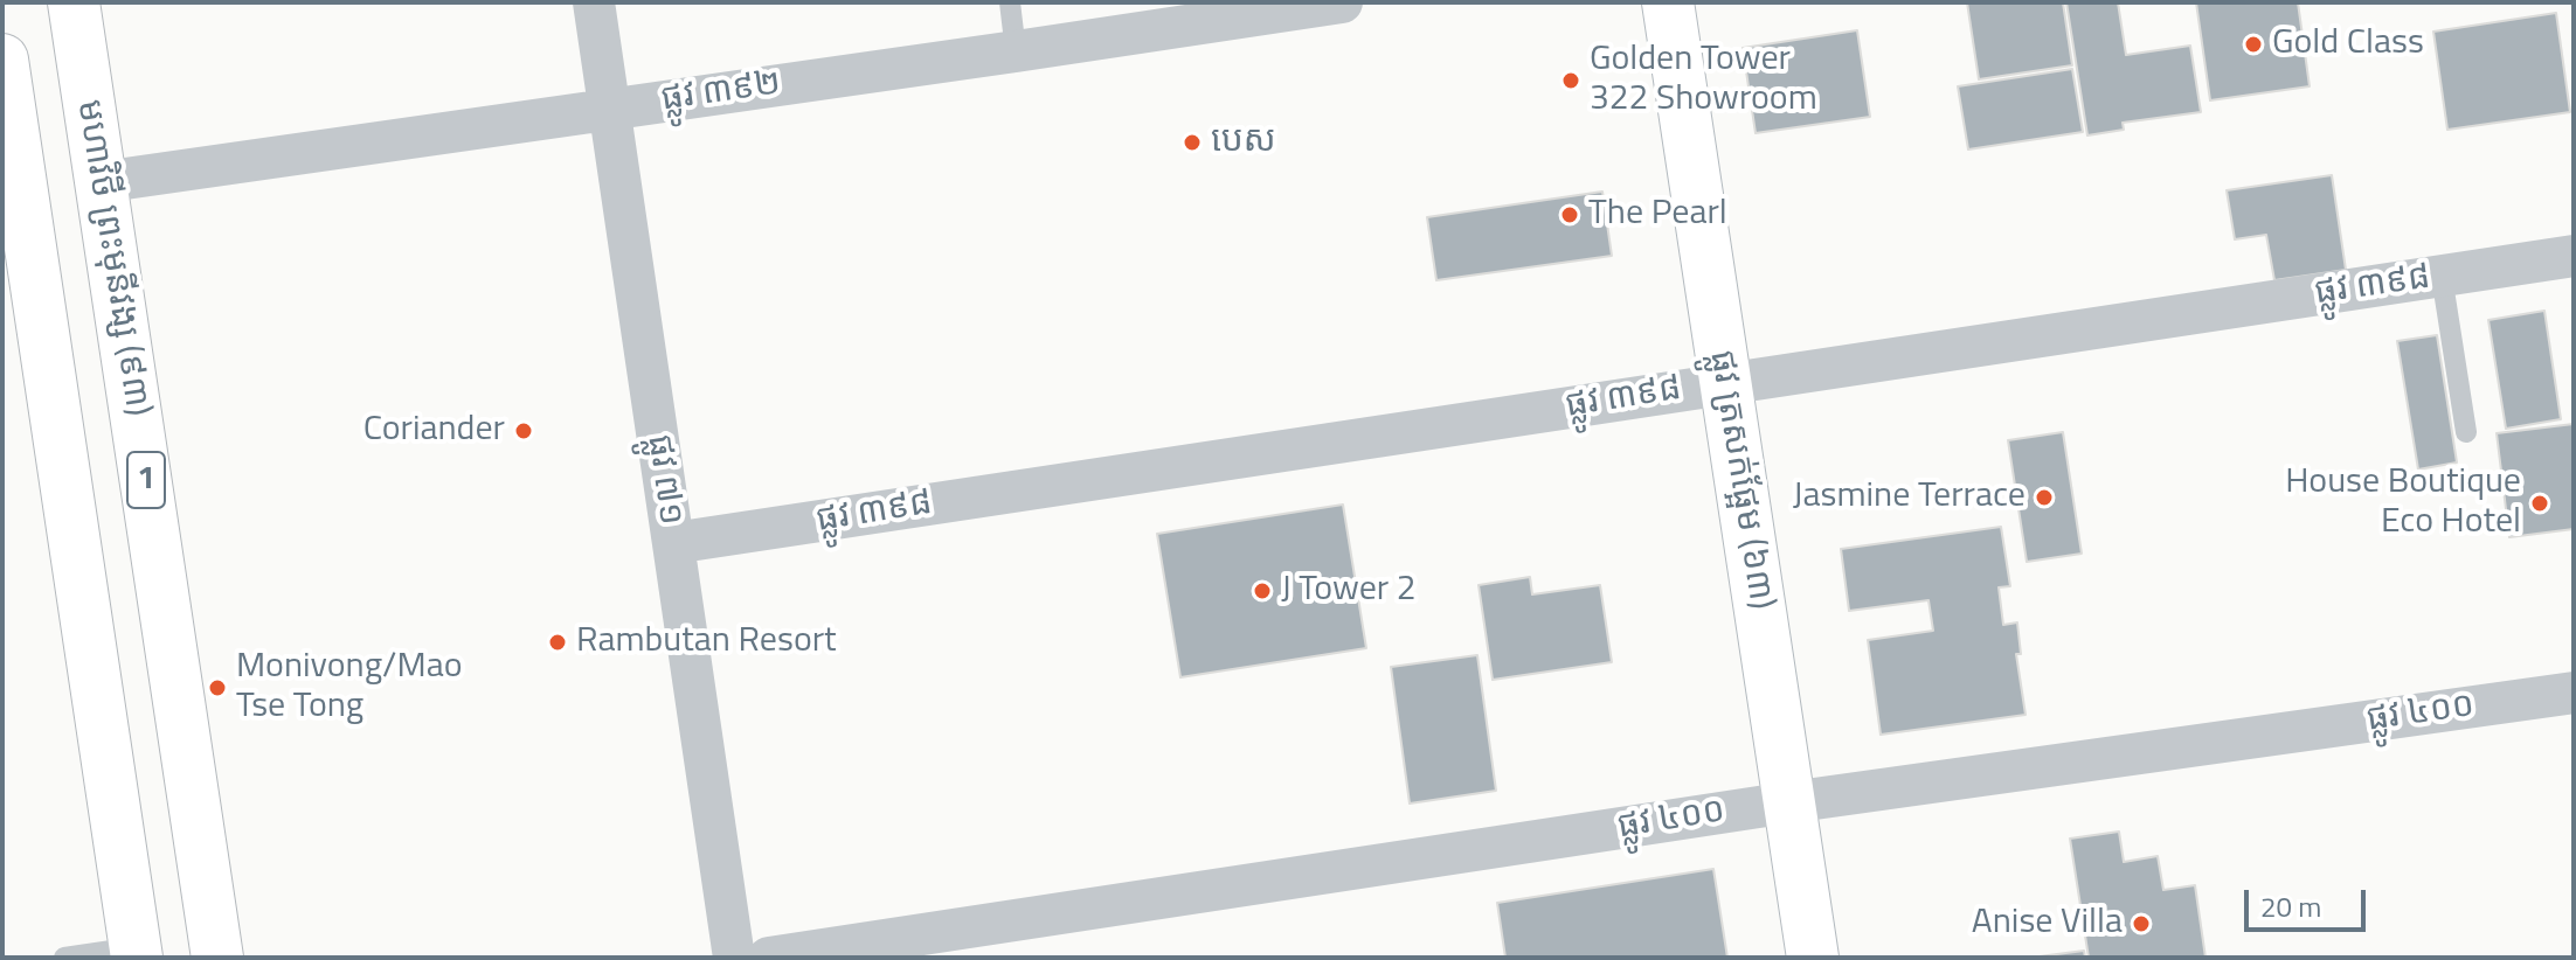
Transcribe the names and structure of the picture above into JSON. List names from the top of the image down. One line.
{"streets":{"main road":["មហាវិថី ព្រះមុនីវង្ស (៩៣)","1","ផ្លូវ ត្រសក់ផ្អែម (៦៣)"],"street":["ផ្លូវ ៣៩២","ផ្លូវ ៣៩៨","ផ្លូវ ៧១","ផ្លូវ ៤០០"]},"crossings":[["ផ្លូវ ៣៩២","មហាវិថី ព្រះមុនីវង្ស (៩៣)"],["ផ្លូវ ៣៩២","ផ្លូវ ៧១"],["ផ្លូវ ៣៩៨","ផ្លូវ ៧១"],["ផ្លូវ ៣៩៨","ផ្លូវ ត្រសក់ផ្អែម (៦៣)"],["ផ្លូវ ត្រសក់ផ្អែម (៦៣)","ផ្លូវ ៤០០"]],"places":["Gold Class","Golden Tower 322 Showroom","បេស","The Pearl","Coriander","Jasmine Terrace","House Boutique Eco Hotel","J Tower 2","Rambutan Resort","Monivong/Mao Tse Tong","Anise Villa"],"scale_bar":"20 m"}
